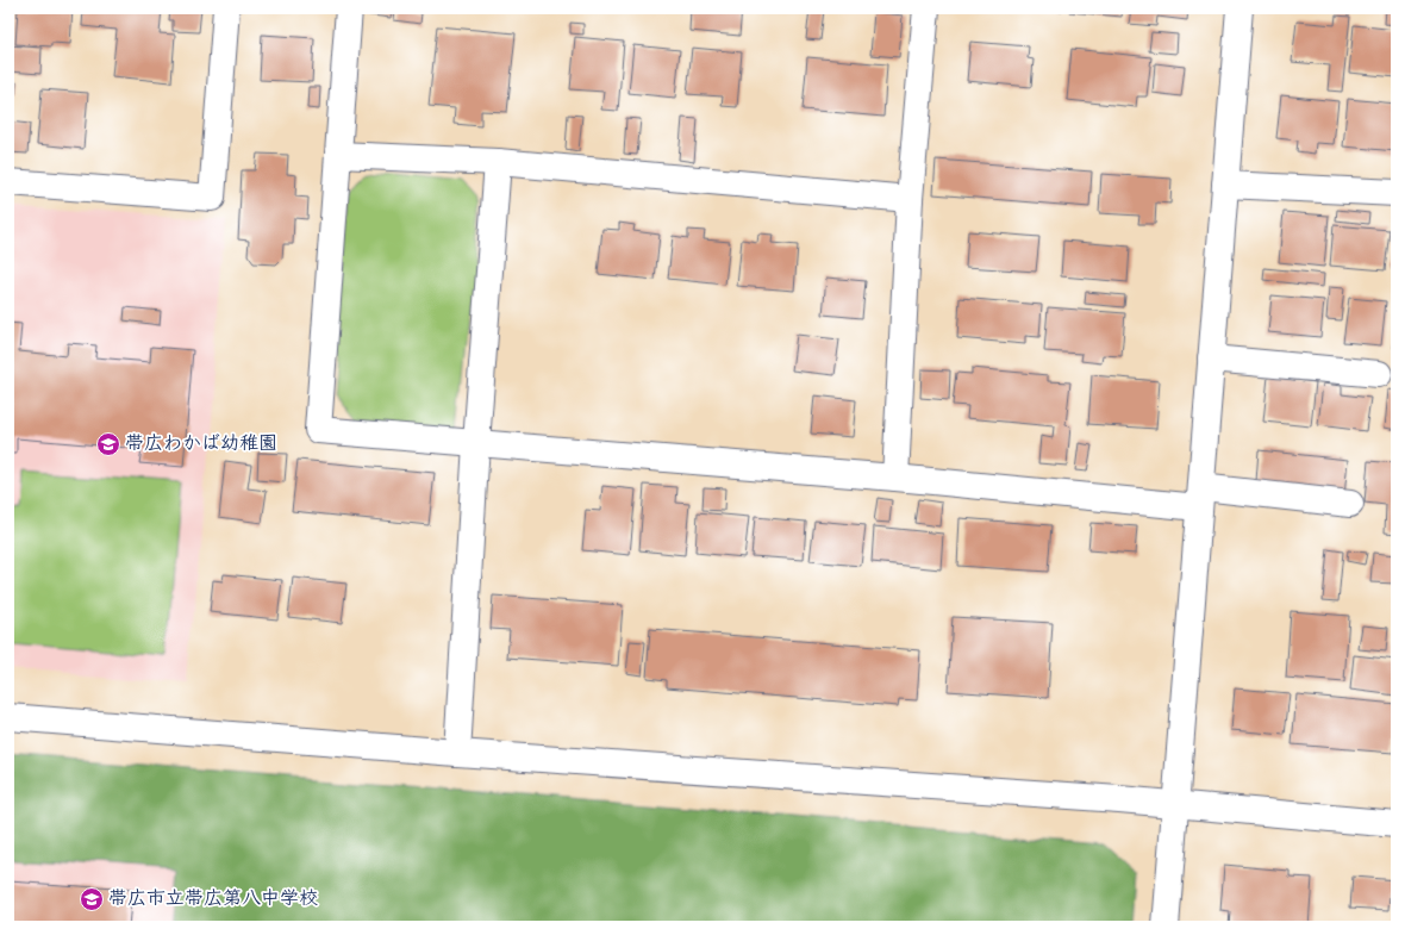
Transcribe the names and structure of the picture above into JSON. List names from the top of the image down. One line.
{"places":{"school or university":["帯広わかば幼稚園","帯広市立帯広第八中学校"]}}
